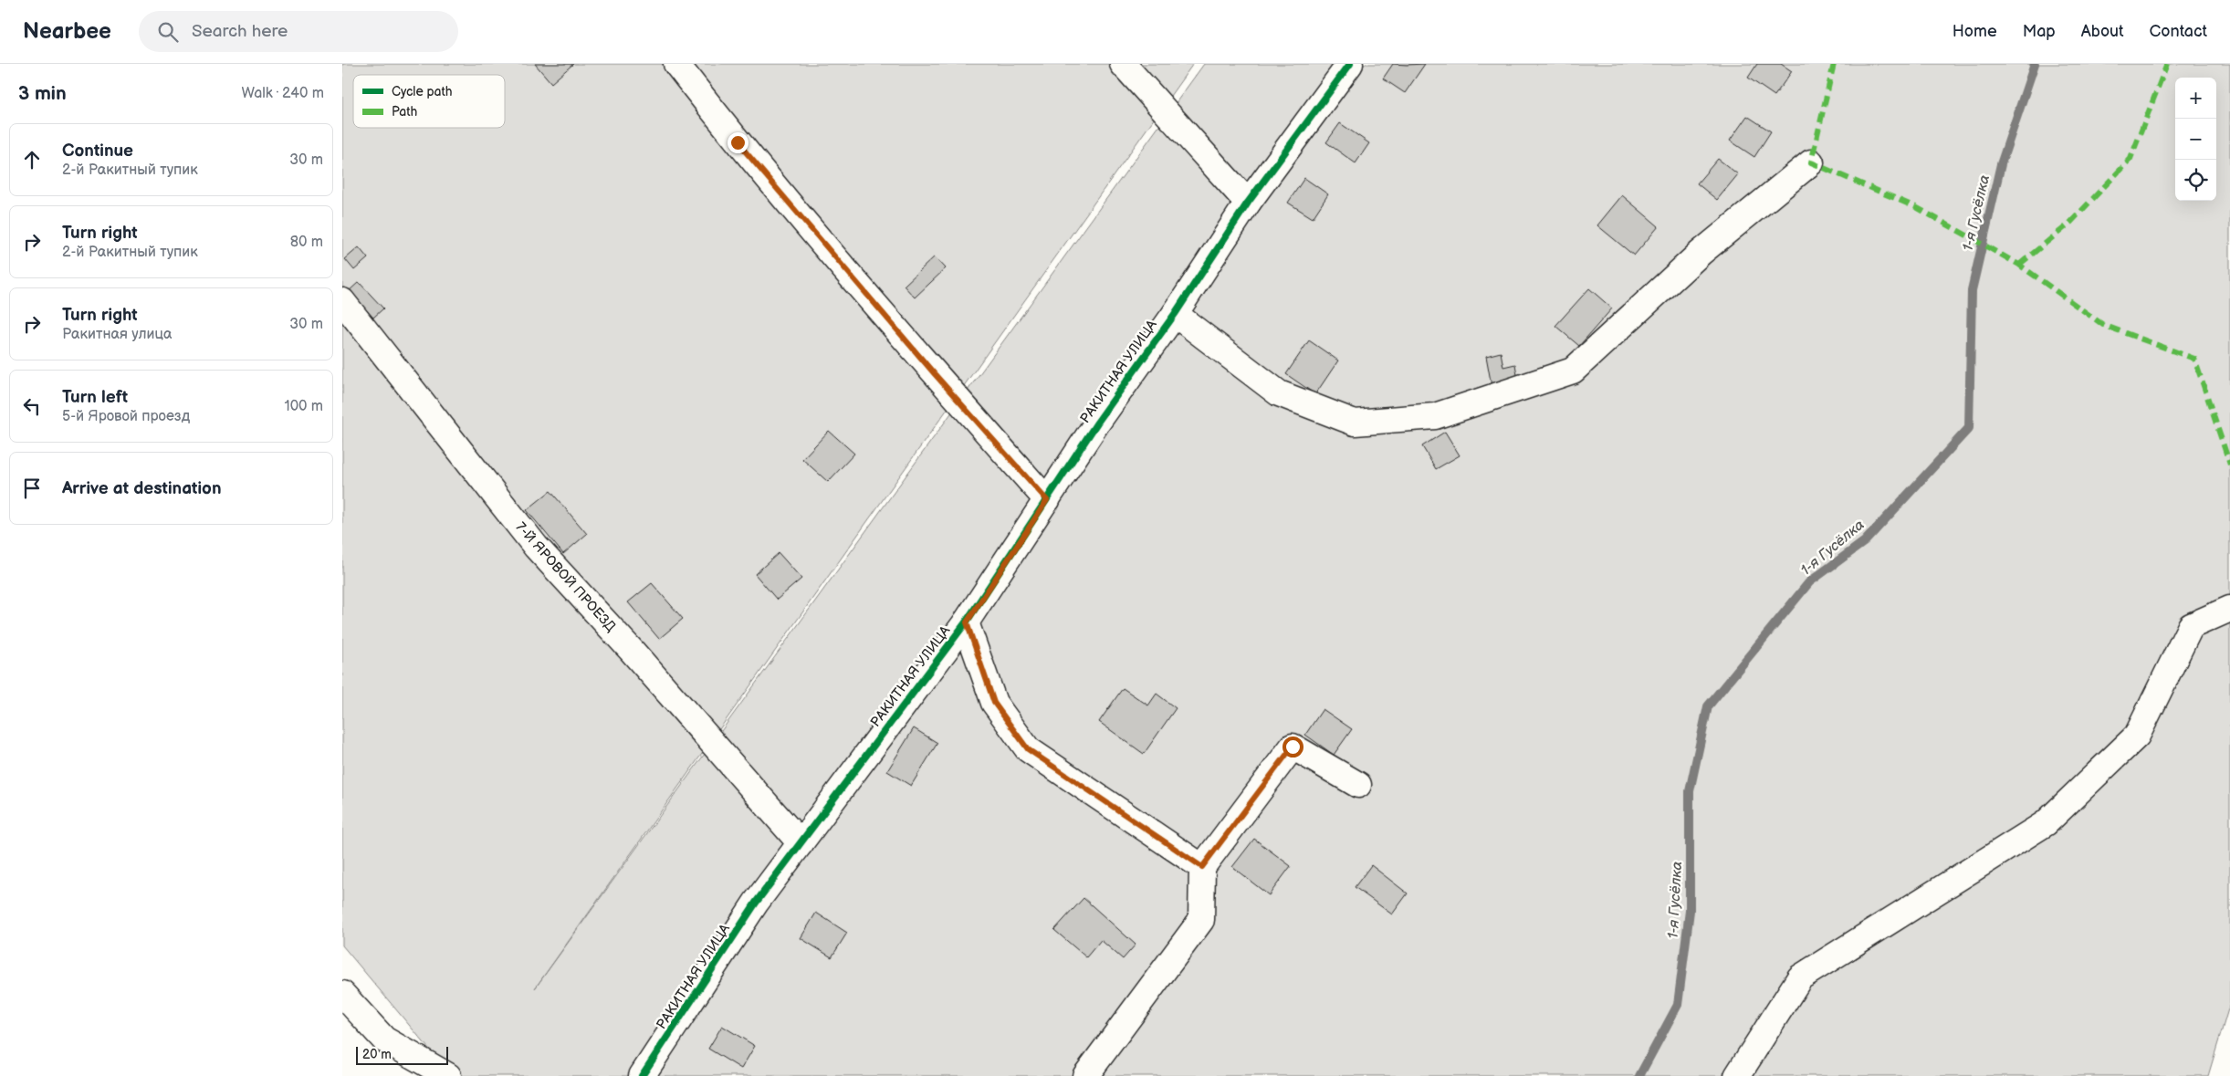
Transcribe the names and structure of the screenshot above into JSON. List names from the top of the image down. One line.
{"streets":{"street":["РАКИТНАЯ УЛИЦА","7-Й ЯРОВОЙ ПРОЕЗД"]},"crossings":[["РАКИТНАЯ УЛИЦА","7-Й ЯРОВОЙ ПРОЕЗД"]],"water":["1-я Гусёлка"],"legend":["Cycle path","Path"],"scale_bar":"20 m","page":{"header":"Nearbee","search":"Search here","nav":["Home","Map","About","Contact"],"heading":["3 min","Walk · 240 m"],"map_buttons":["+","−"],"list":[["Continue","2-й Ракитный тупик","30 m"],["Turn right","2-й Ракитный тупик","80 m"],["Turn right","Ракитная улица","30 m"],["Turn left","5-й Яровой проезд","100 m"],"Arrive at destination"],"scale":"20 m"}}
